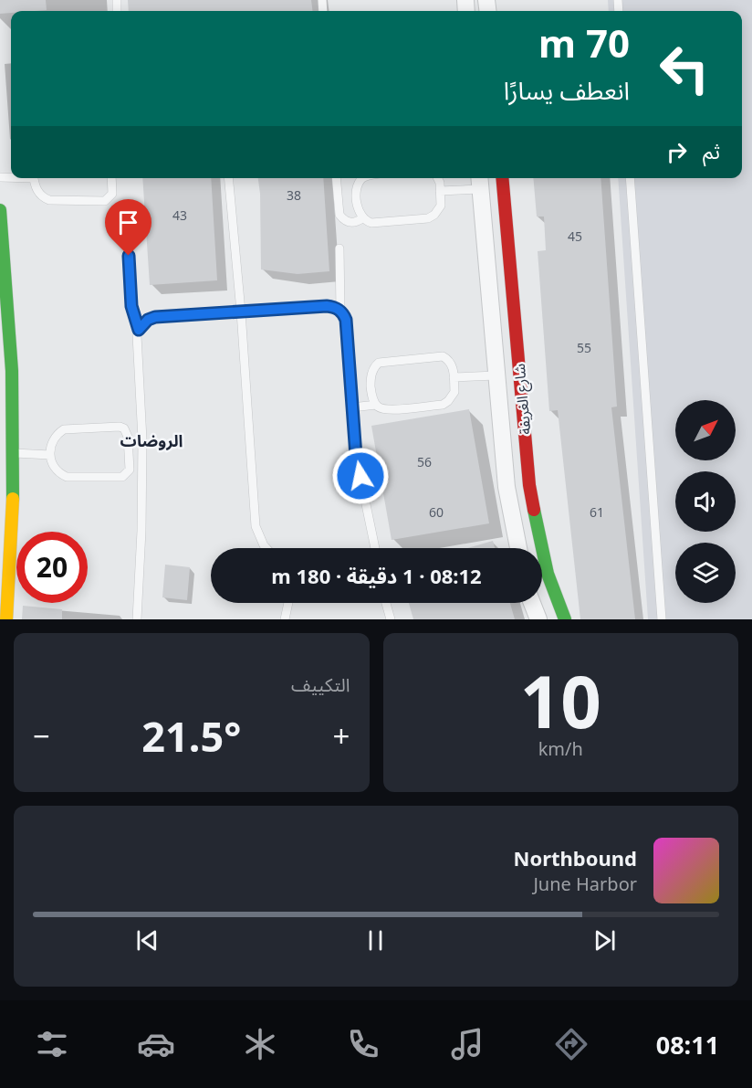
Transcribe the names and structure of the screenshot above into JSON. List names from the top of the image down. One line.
{"streets":{"street":["شارع الغريفة"]},"districts":["الروضات"],"house_numbers":["38","43","45","55","56","60","61"],"north":"top right","page":{"turn":["70 m","انعطف يسارًا"],"then":"ثم","limit":"20","trip":"08:12 · 1 دقيقة · 180 m","tile":[["10","km/h"],"التكييف"],"heat":["−","21.5°","+"],"song":["Northbound","June Harbor"],"tabs":"08:11"}}
